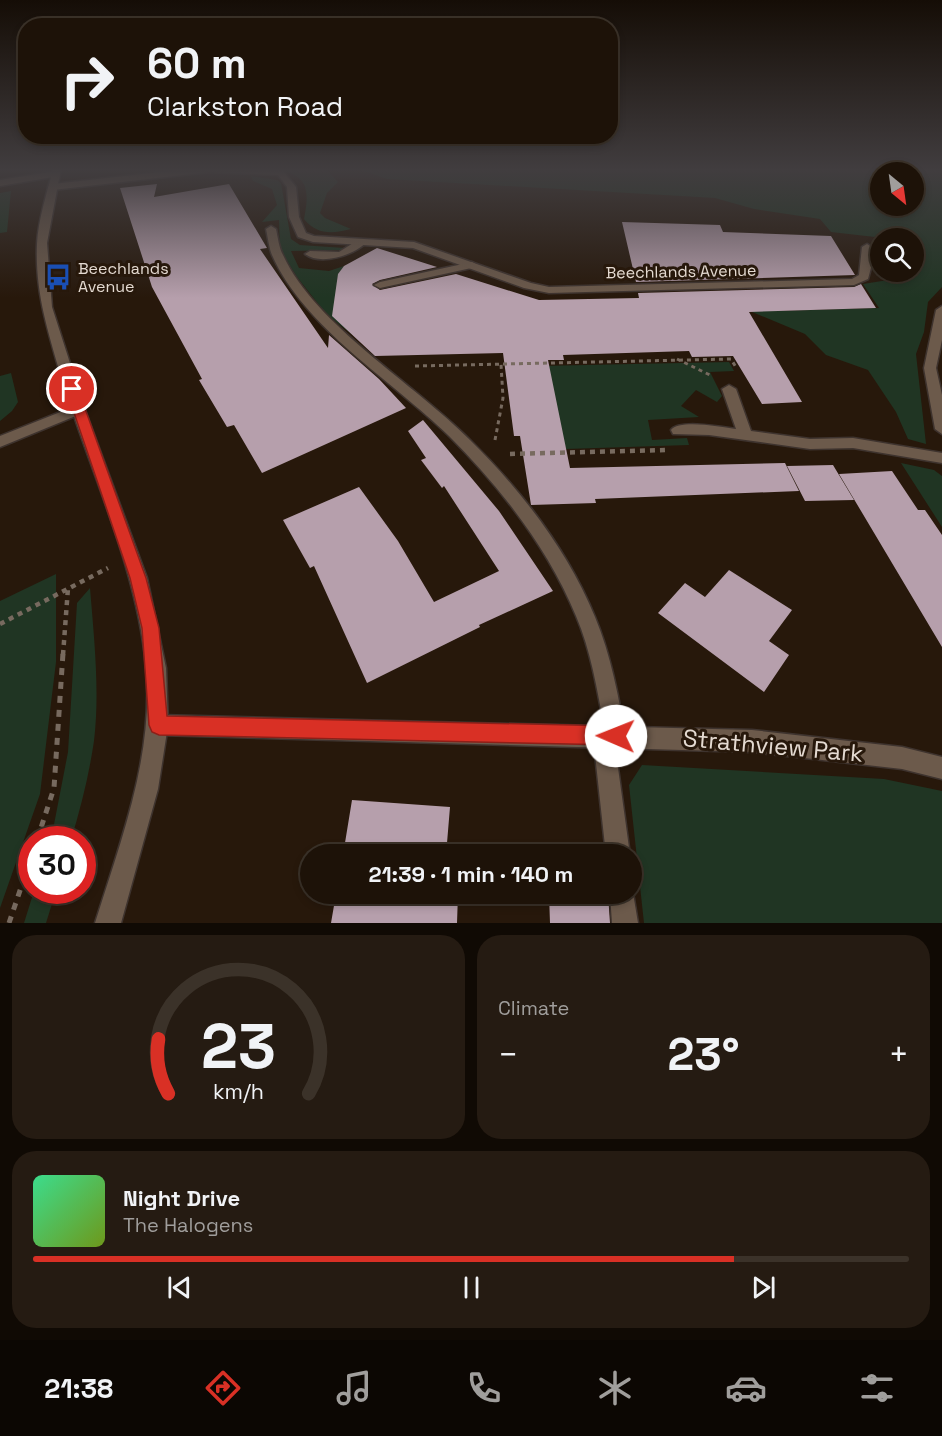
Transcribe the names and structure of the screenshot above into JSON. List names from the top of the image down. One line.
{"streets":{"street":["Beechlands Avenue","Strathview Park"]},"places":{"bus stop":["Beechlands Avenue"]},"north":"bottom right","page":{"turn":["60 m","Clarkston Road"],"limit":"30","trip":"21:39 · 1 min · 140 m","tile":"Climate","heat":["−","23°","+"],"song":["Night Drive","The Halogens"],"tabs":"21:38","gauge":["23","km/h"]}}
